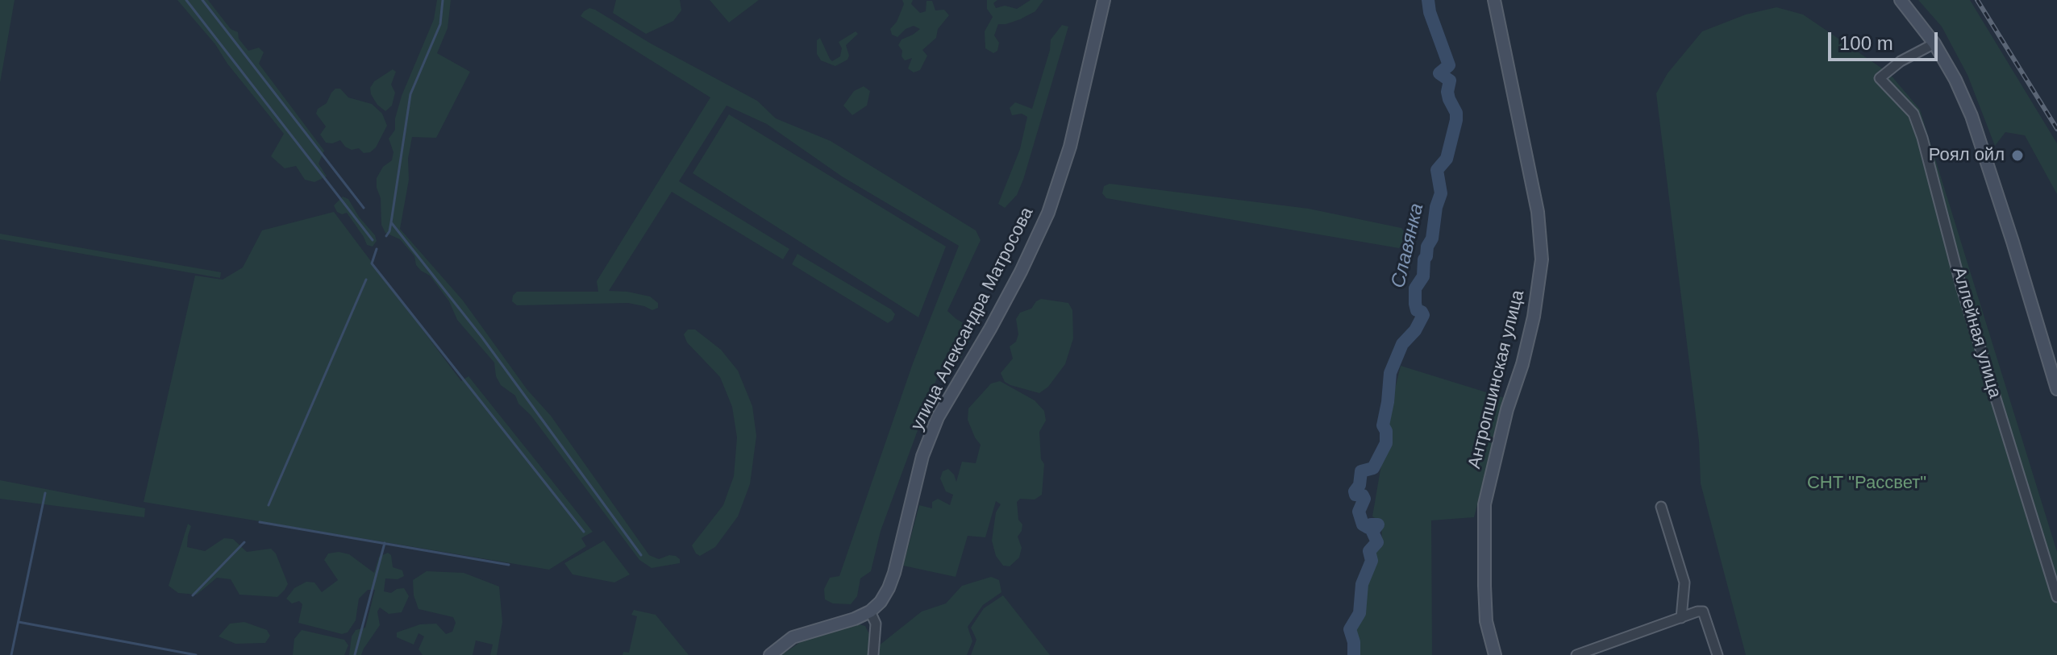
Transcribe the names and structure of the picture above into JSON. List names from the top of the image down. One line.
{"streets":{"street":["улица Александра Матросова","Аллейная улица","Антропшинская улица"]},"water":["Славянка"],"parks":["СНТ \"Рассвет\""],"places":["Роял ойл"],"scale_bar":"100 m"}
